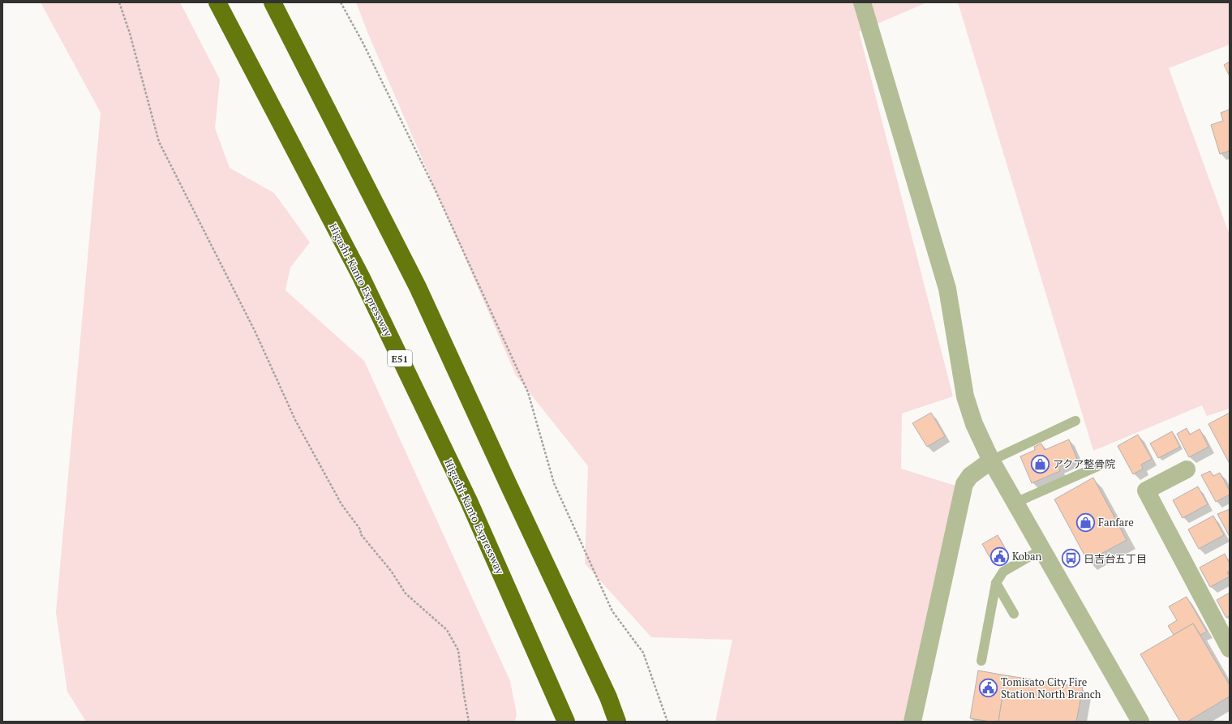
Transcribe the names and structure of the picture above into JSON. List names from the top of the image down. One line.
{"streets":{"highway":["Higashi-Kanto Expressway","E51"]},"places":{"shop":["アクア整骨院","Fanfare"],"public building":["Koban","Tomisato City Fire Station North Branch"],"bus stop":["日吉台五丁目"]}}
